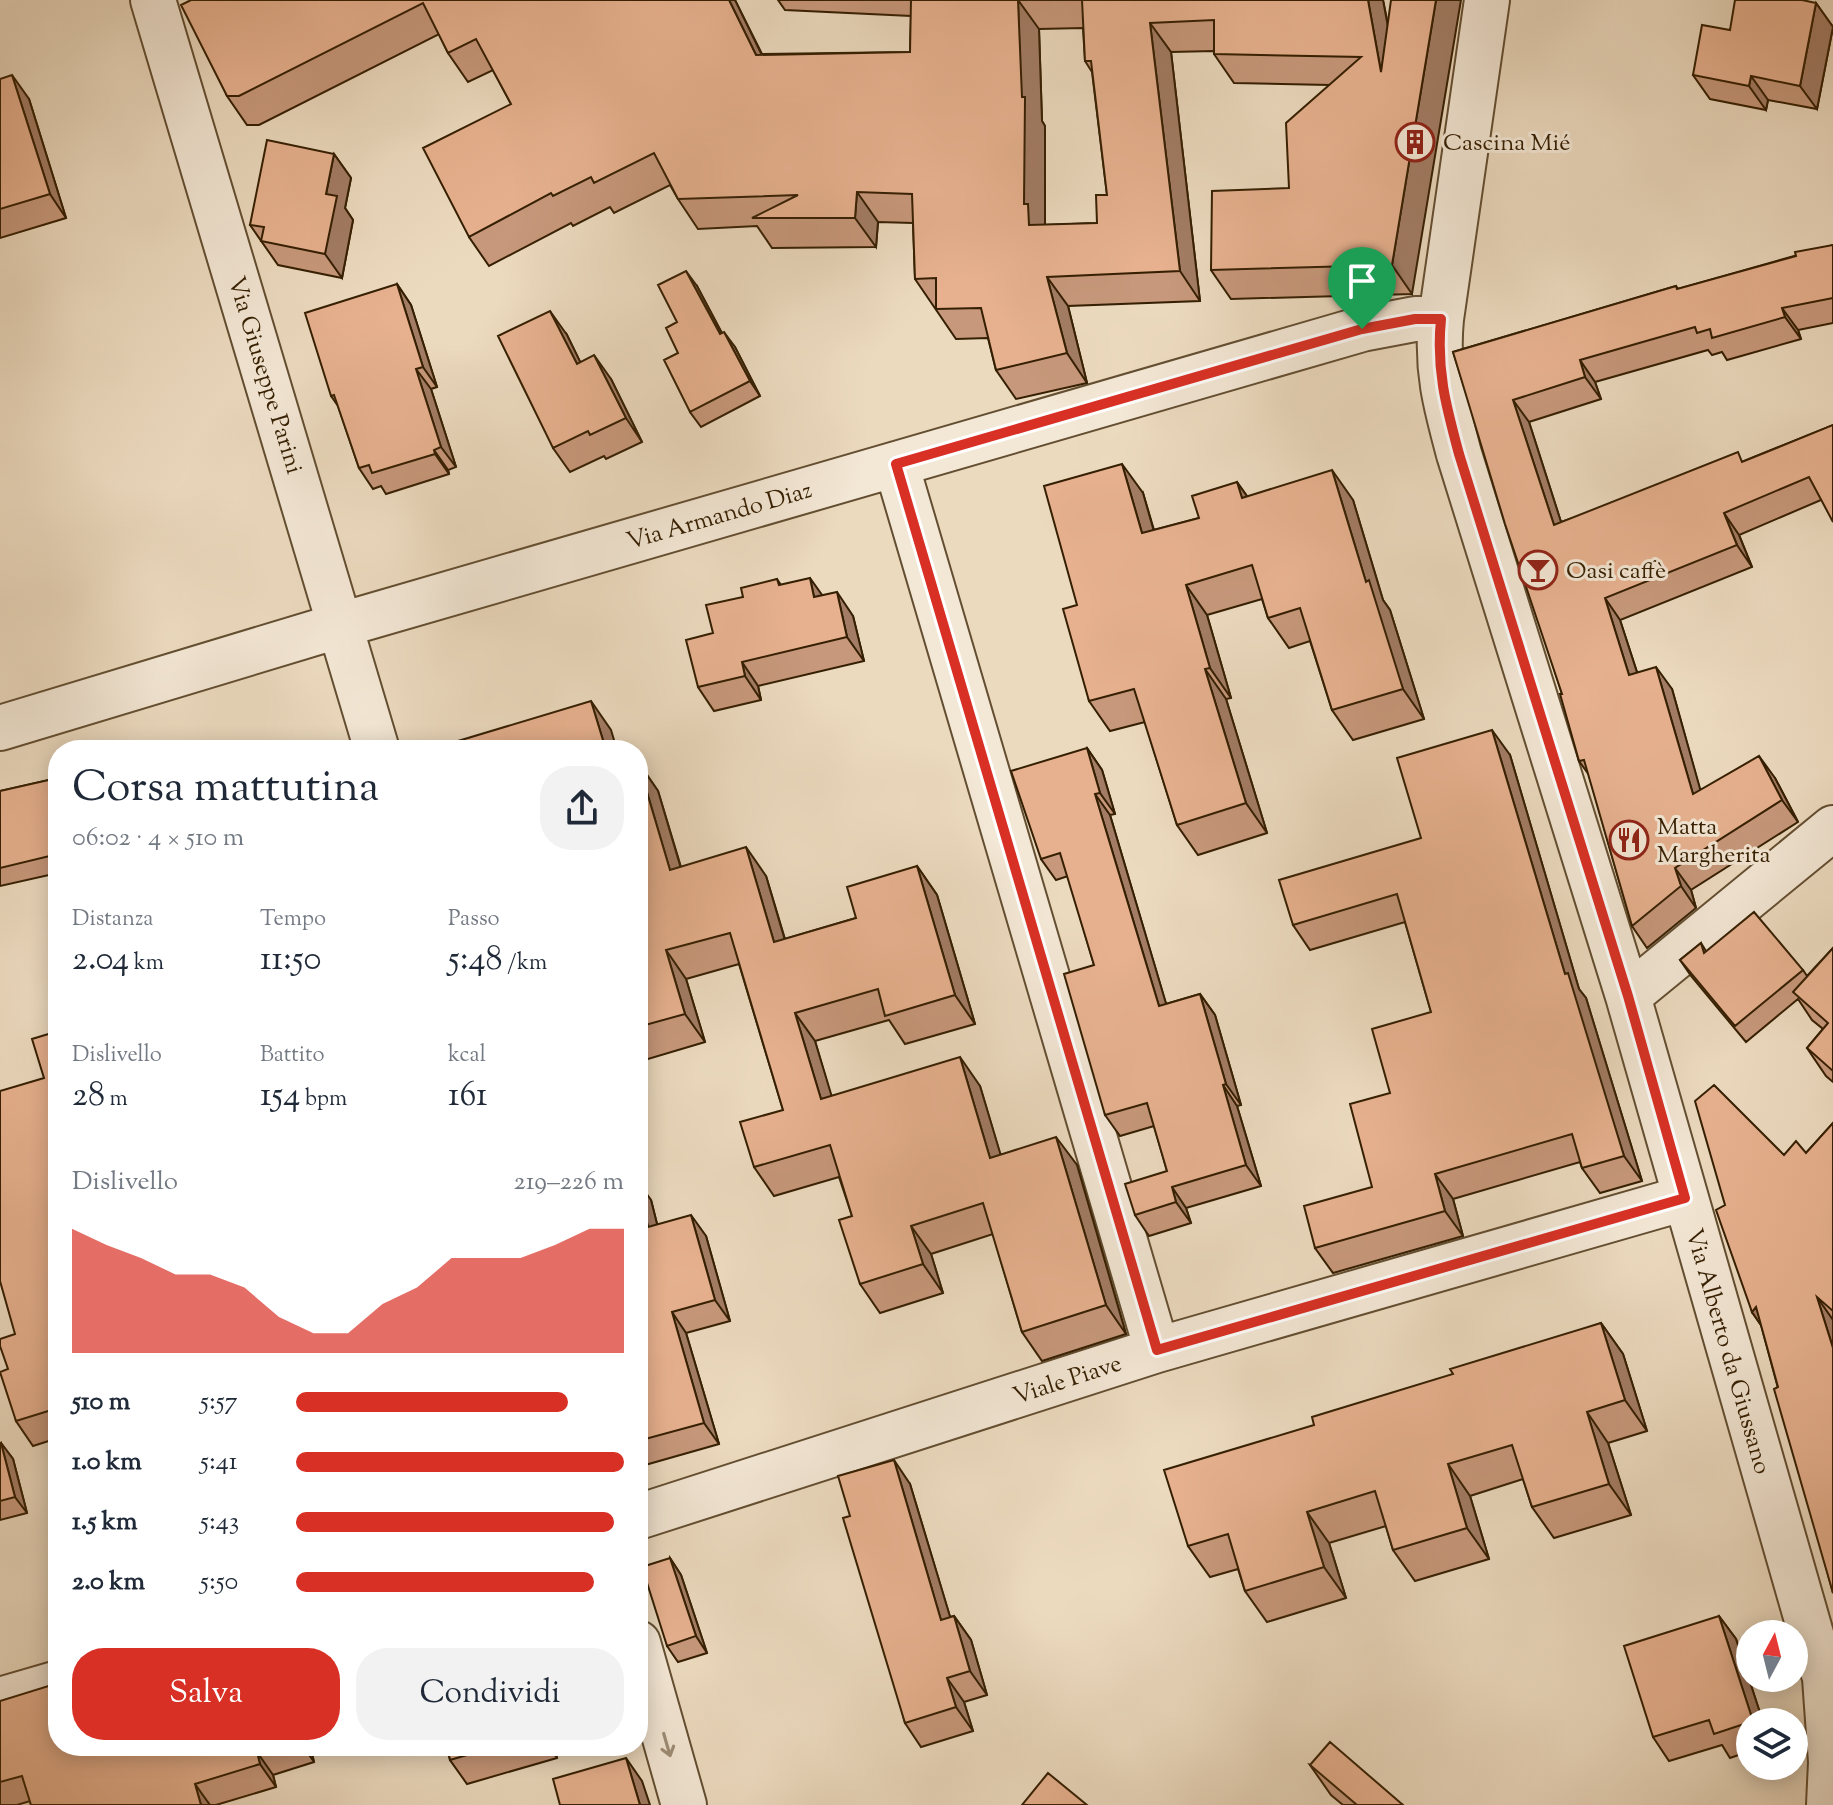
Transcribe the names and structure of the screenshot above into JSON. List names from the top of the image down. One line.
{"streets":{"street":["Via Giuseppe Parini","Via Armando Diaz","Via Alberto da Giussano","Viale Piave"]},"crossings":[["Via Giuseppe Parini","Via Armando Diaz"],["Via Armando Diaz","Via Alberto da Giussano"],["Via Alberto da Giussano","Viale Piave"]],"places":{"building":["Cascina Mié"],"bar":["Oasi caffè"],"restaurant":["Matta Margherita"]},"north":"top","page":{"heading":["Corsa mattutina","06:02 · 4 × 510 m"],"stats":[["Distanza","2.04 km"],["Tempo","11:50"],["Passo","5:48 /km"],["Dislivello","28 m"],["Battito","154 bpm"],["kcal","161"]],"chart":["Dislivello","219–226 m"],"list":[{"name":"510 m","note":"5:57"},{"name":"1.0 km","note":"5:41"},{"name":"1.5 km","note":"5:43"},{"name":"2.0 km","note":"5:50"}],"buttons":["Salva","Condividi"]}}
